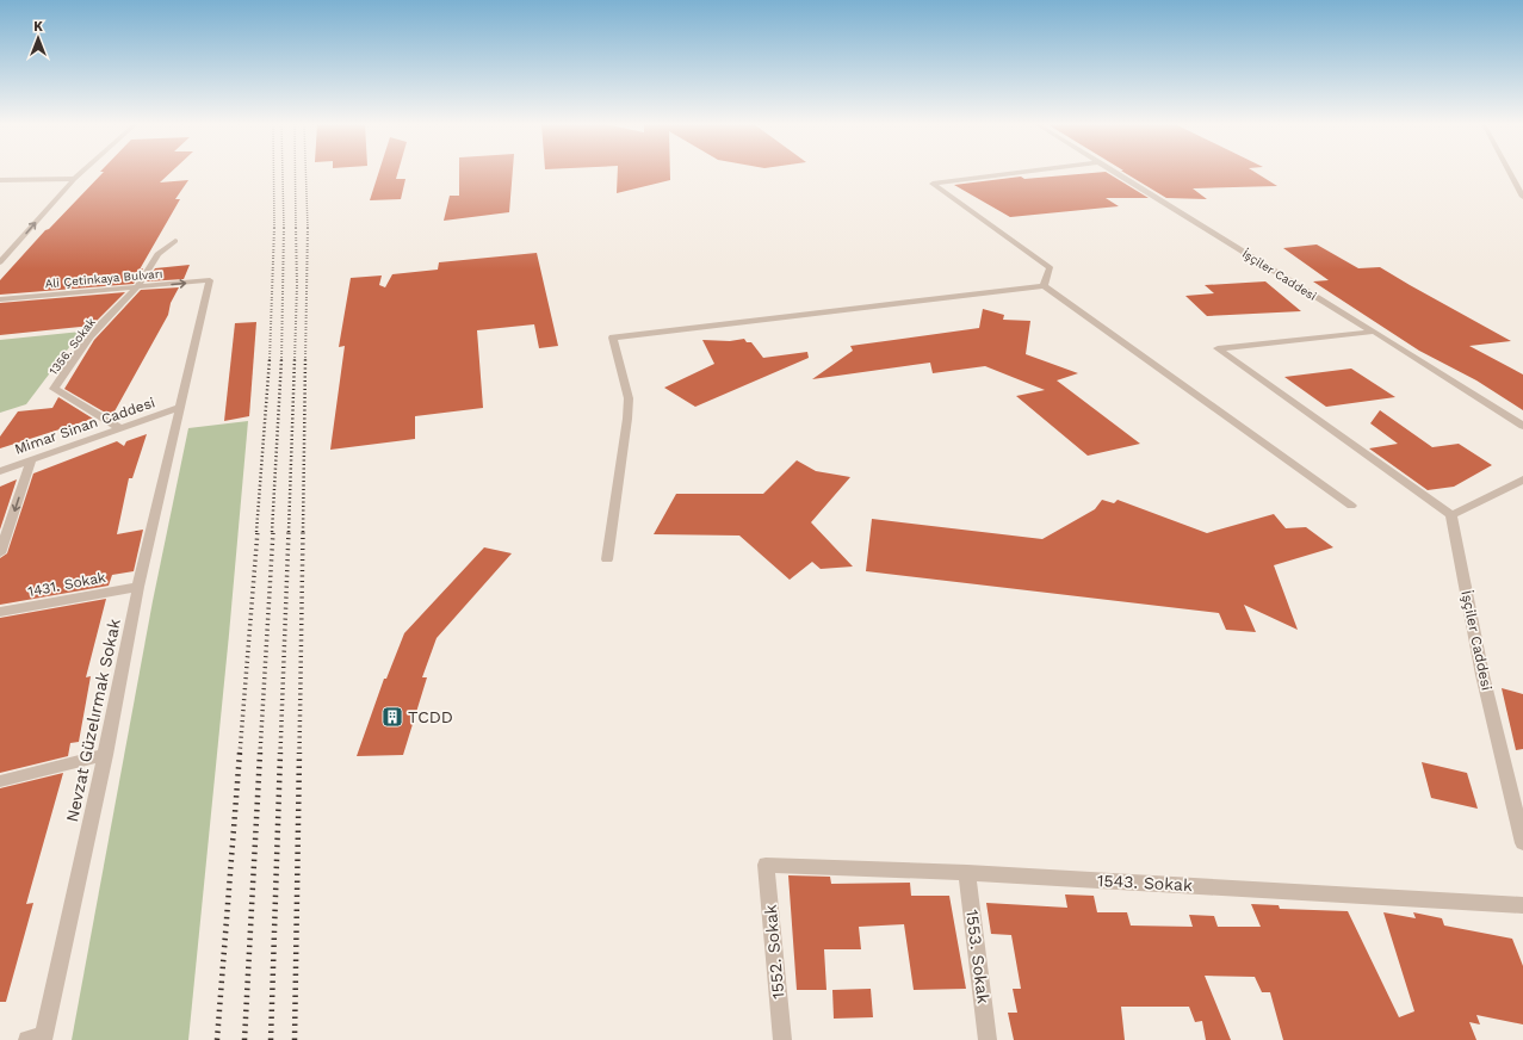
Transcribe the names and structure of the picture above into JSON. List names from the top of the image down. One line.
{"streets":{"street":["İşçiler Caddesi","Ali Çetinkaya Bulvarı","1356. Sokak","Mimar Sinan Caddesi","1431. Sokak","Nevzat Güzelırmak Sokak","1543. Sokak","1552. Sokak","1553. Sokak"]},"crossings":[["Ali Çetinkaya Bulvarı","1356. Sokak"],["Ali Çetinkaya Bulvarı","Nevzat Güzelırmak Sokak"],["1356. Sokak","Mimar Sinan Caddesi"],["Mimar Sinan Caddesi","Nevzat Güzelırmak Sokak"],["1431. Sokak","Nevzat Güzelırmak Sokak"],["1543. Sokak","1552. Sokak"],["1543. Sokak","1553. Sokak"]],"places":{"building":["TCDD"]},"north":"top"}
